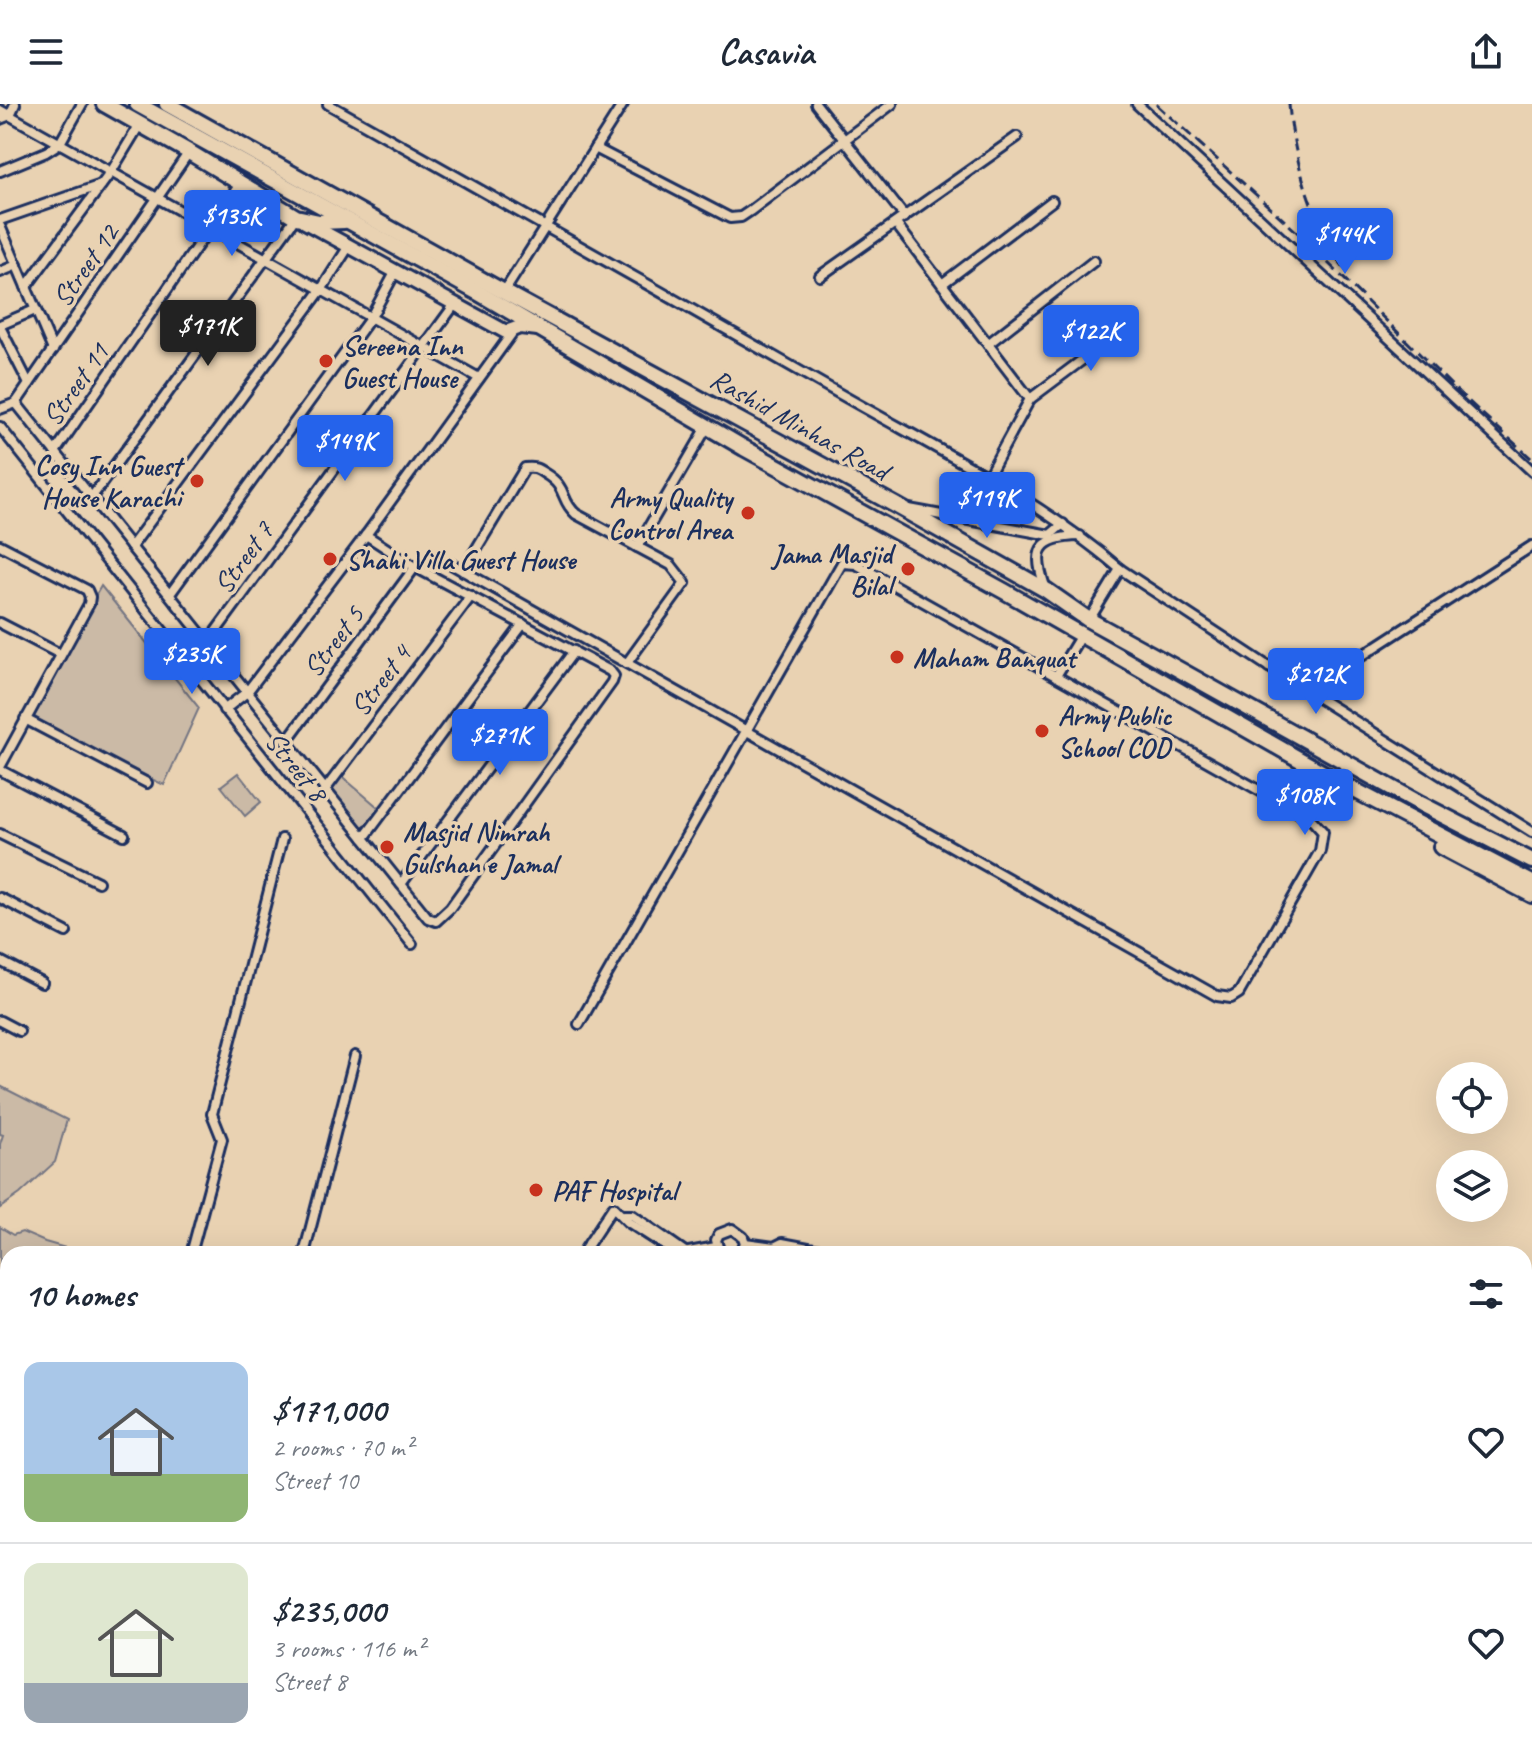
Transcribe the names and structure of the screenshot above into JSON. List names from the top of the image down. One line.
{"streets":{"main road":["Rashid Minhas Road"],"street":["Street 12","Street 11","Street 7","Street 5","Street 4","Street 8"]},"places":["Sereena Inn Guest House","Cosy Inn Guest House Karachi","Army Quality Control Area","Shahi Villa Guest House","Jama Masjid Bilal","Maham Banquat","Army Public School COD","Masjid Nimrah Gulshan e Jamal","PAF Hospital"],"page":{"header":"Casavia","price":["$135K","$144K","$171K","$122K","$149K","$119K","$235K","$212K","$271K","$108K"],"heading":"10 homes","list":[{"name":"$171,000","note":"2 rooms · 70 m² · Street 10"},{"name":"$235,000","note":"3 rooms · 116 m² · Street 8"}]}}
